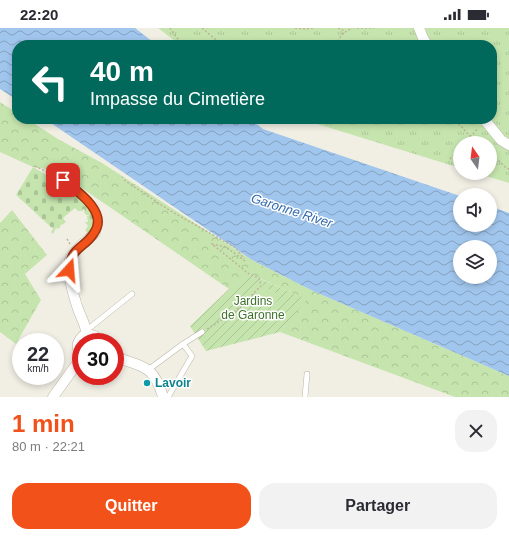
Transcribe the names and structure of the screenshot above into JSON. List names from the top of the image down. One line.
{"water":["Garonne River"],"parks":["Jardins de Garonne"],"places":["Lavoir"],"north":"top","page":{"status":"22:20","turn":["40 m","Impasse du Cimetière"],"speed":"22 km/h","limit":"30","heading":["1 min","80 m · 22:21"],"buttons":["Quitter","Partager"]}}
